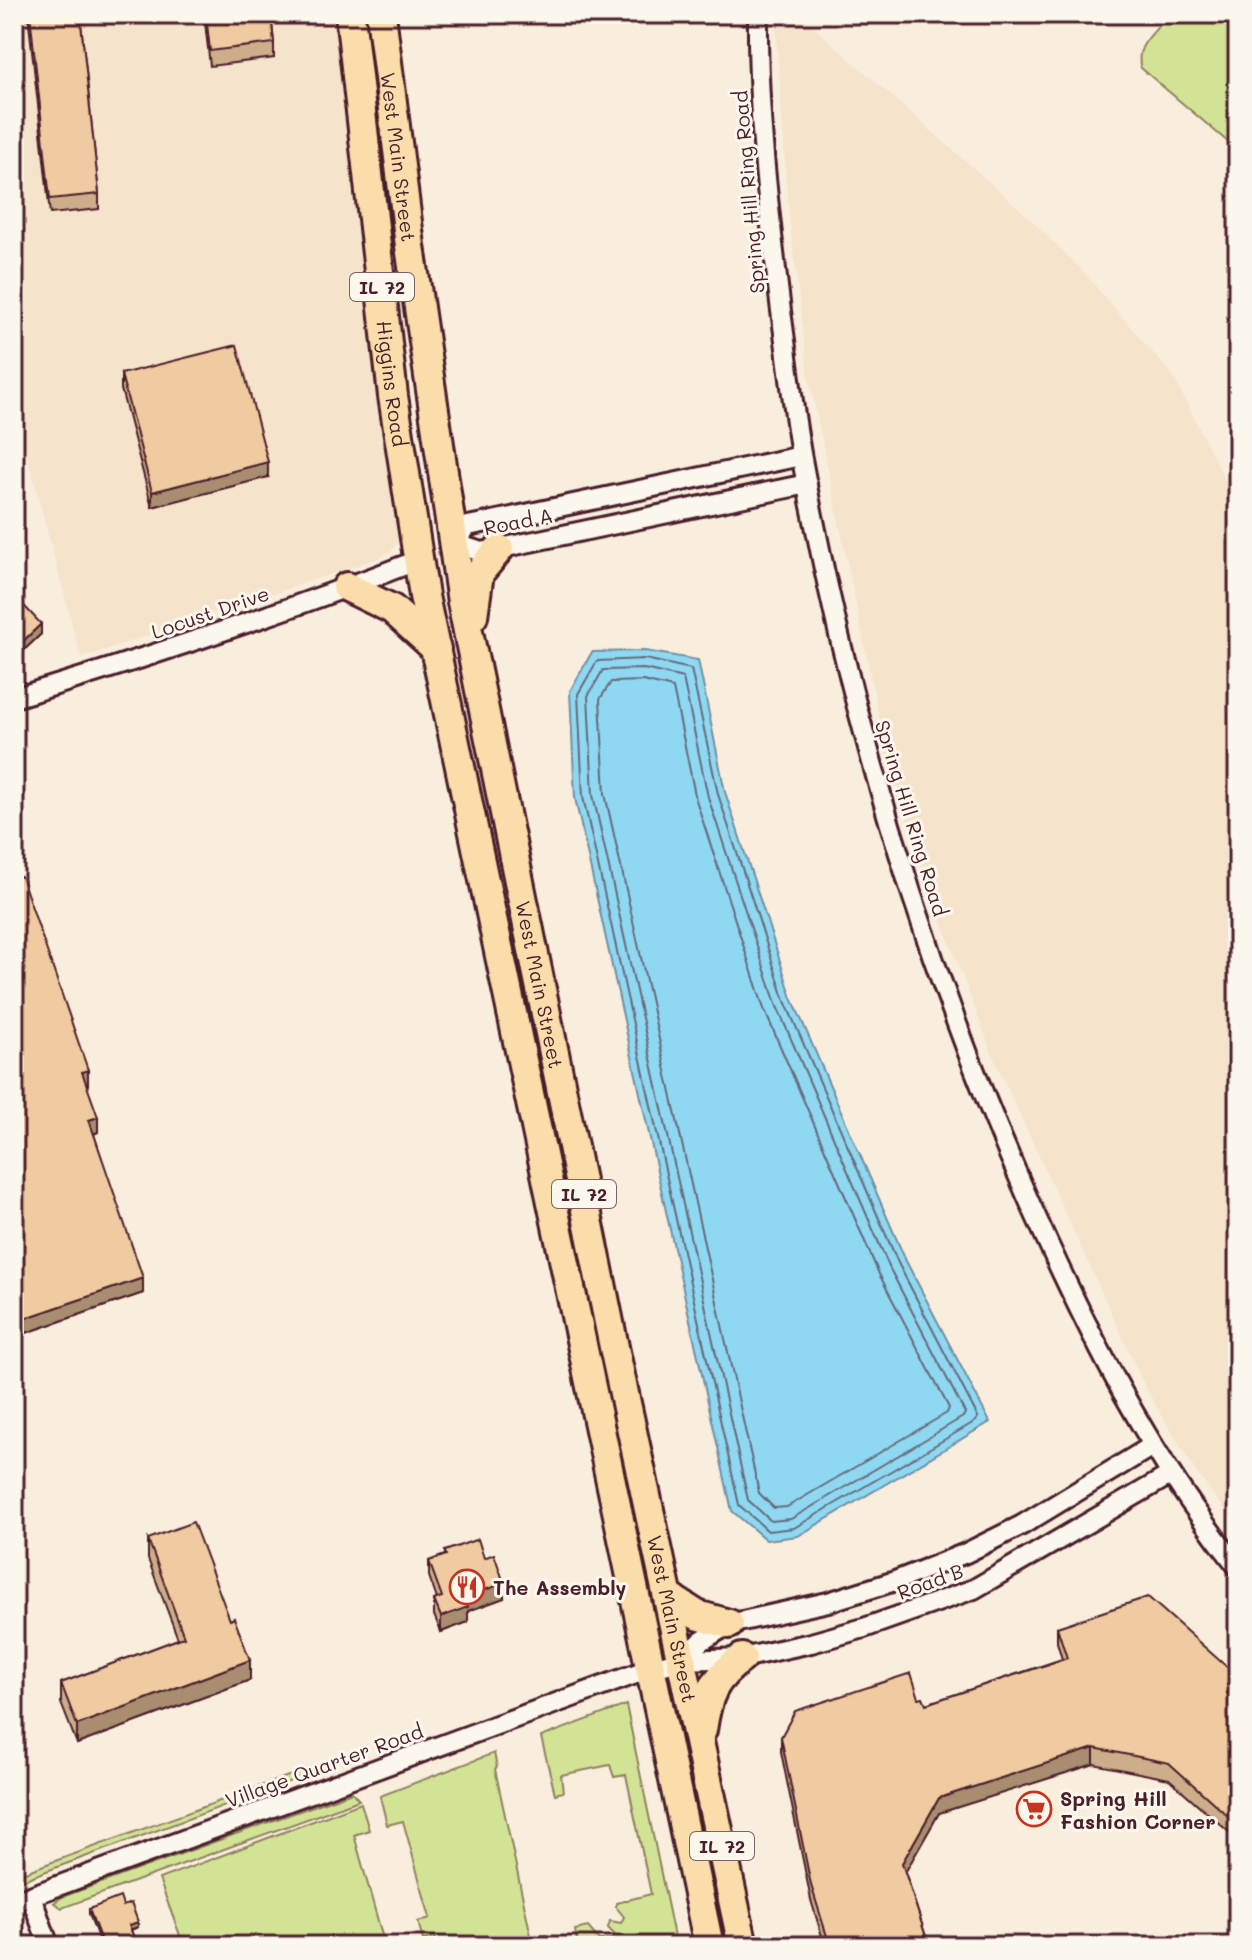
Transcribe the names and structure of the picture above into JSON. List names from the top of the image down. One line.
{"streets":{"main road":["West Main Street","IL 72","Higgins Road"],"street":["Spring Hill Ring Road","Road A","Locust Drive","Road B","Village Quarter Road"]},"crossings":[["West Main Street","Higgins Road"],["West Main Street","Road A"],["West Main Street","Locust Drive"],["West Main Street","Road B"],["West Main Street","Village Quarter Road"],["Spring Hill Ring Road","Road A"],["Spring Hill Ring Road","Road B"],["Higgins Road","Locust Drive"],["Road B","Village Quarter Road"]],"places":{"restaurant":["The Assembly"],"supermarket":["Spring Hill Fashion Corner"]}}
